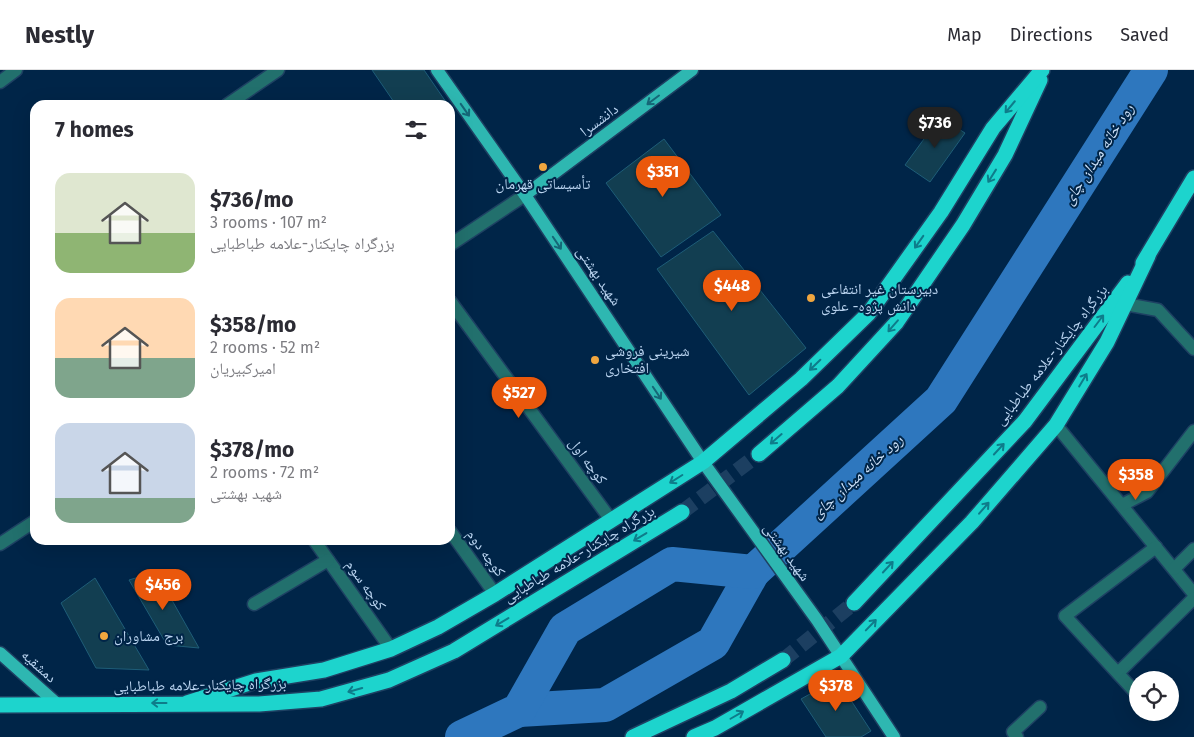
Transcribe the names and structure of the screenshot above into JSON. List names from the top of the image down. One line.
{"streets":{"highway":["بزرگراه چایکنار-علامه طباطبایی"],"main road":["دانشسرا","شهید بهشتى","شهید بهشتی","دمشقیه"],"street":["کوچه اول","کوچه دوم","کوچه سوم"]},"crossings":[["دانشسرا","شهید بهشتى"],["شهید بهشتى","شهید بهشتی"],["بزرگراه چایکنار-علامه طباطبایی","دمشقیه"]],"one_way":["دانشسرا","شهید بهشتى"],"water":["رود خانه میدان چای"],"places":["تأسیساتی قهرمان","دبیرستان غیر انتفاعی دانش پژوه- علوی","شیرینی فروشی افتخاری","برج مشاوران"],"page":{"header":"Nestly","nav":["Map","Directions","Saved"],"heading":"7 homes","price":["$736","$351","$448","$527","$358","$456","$378"],"list":[{"name":"$736/mo","note":"3 rooms · 107 m² · بزرگراه چایکنار-علامه طباطبایی"},{"name":"$358/mo","note":"2 rooms · 52 m² · امیرکبیریان"},{"name":"$378/mo","note":"2 rooms · 72 m² · شهید بهشتى"}]}}
